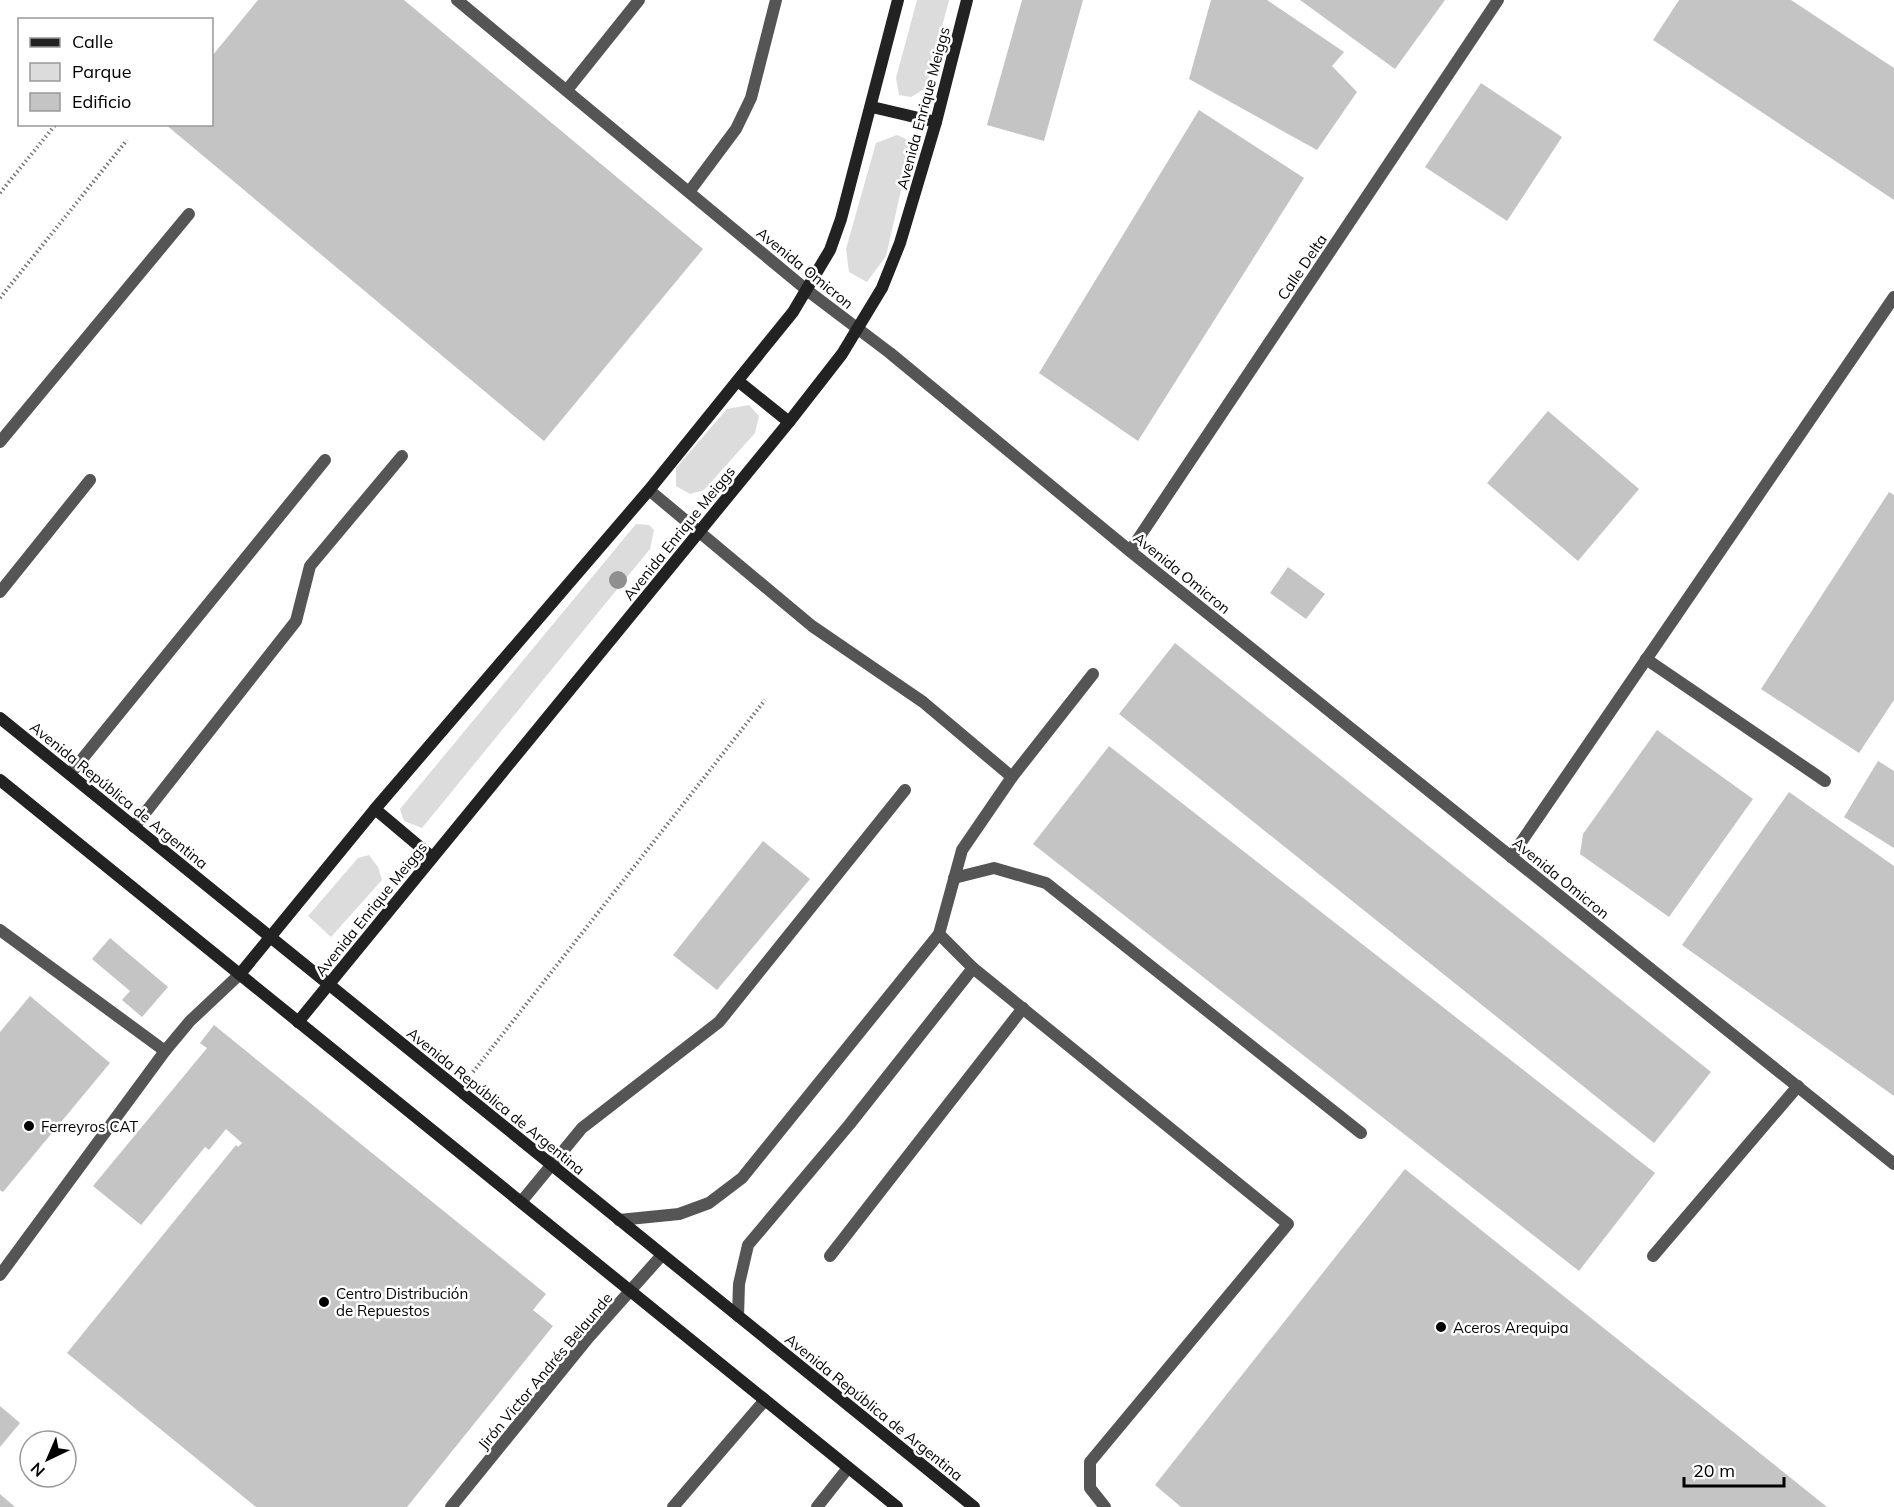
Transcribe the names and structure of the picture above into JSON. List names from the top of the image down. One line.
{"streets":{"main road":["Avenida Enrique Meiggs","Avenida República de Argentina"],"street":["Calle Delta","Avenida Omicron","Jirón Victor Andrés Belaunde"]},"crossings":[["Avenida Enrique Meiggs","Avenida Omicron"],["Avenida Enrique Meiggs","Avenida República de Argentina"],["Calle Delta","Avenida Omicron"],["Avenida República de Argentina","Jirón Victor Andrés Belaunde"]],"places":["Ferreyros CAT","Centro Distribución de Repuestos","Aceros Arequipa"],"legend":["Calle","Parque","Edificio"],"scale_bar":"20 m","north":"bottom left"}
